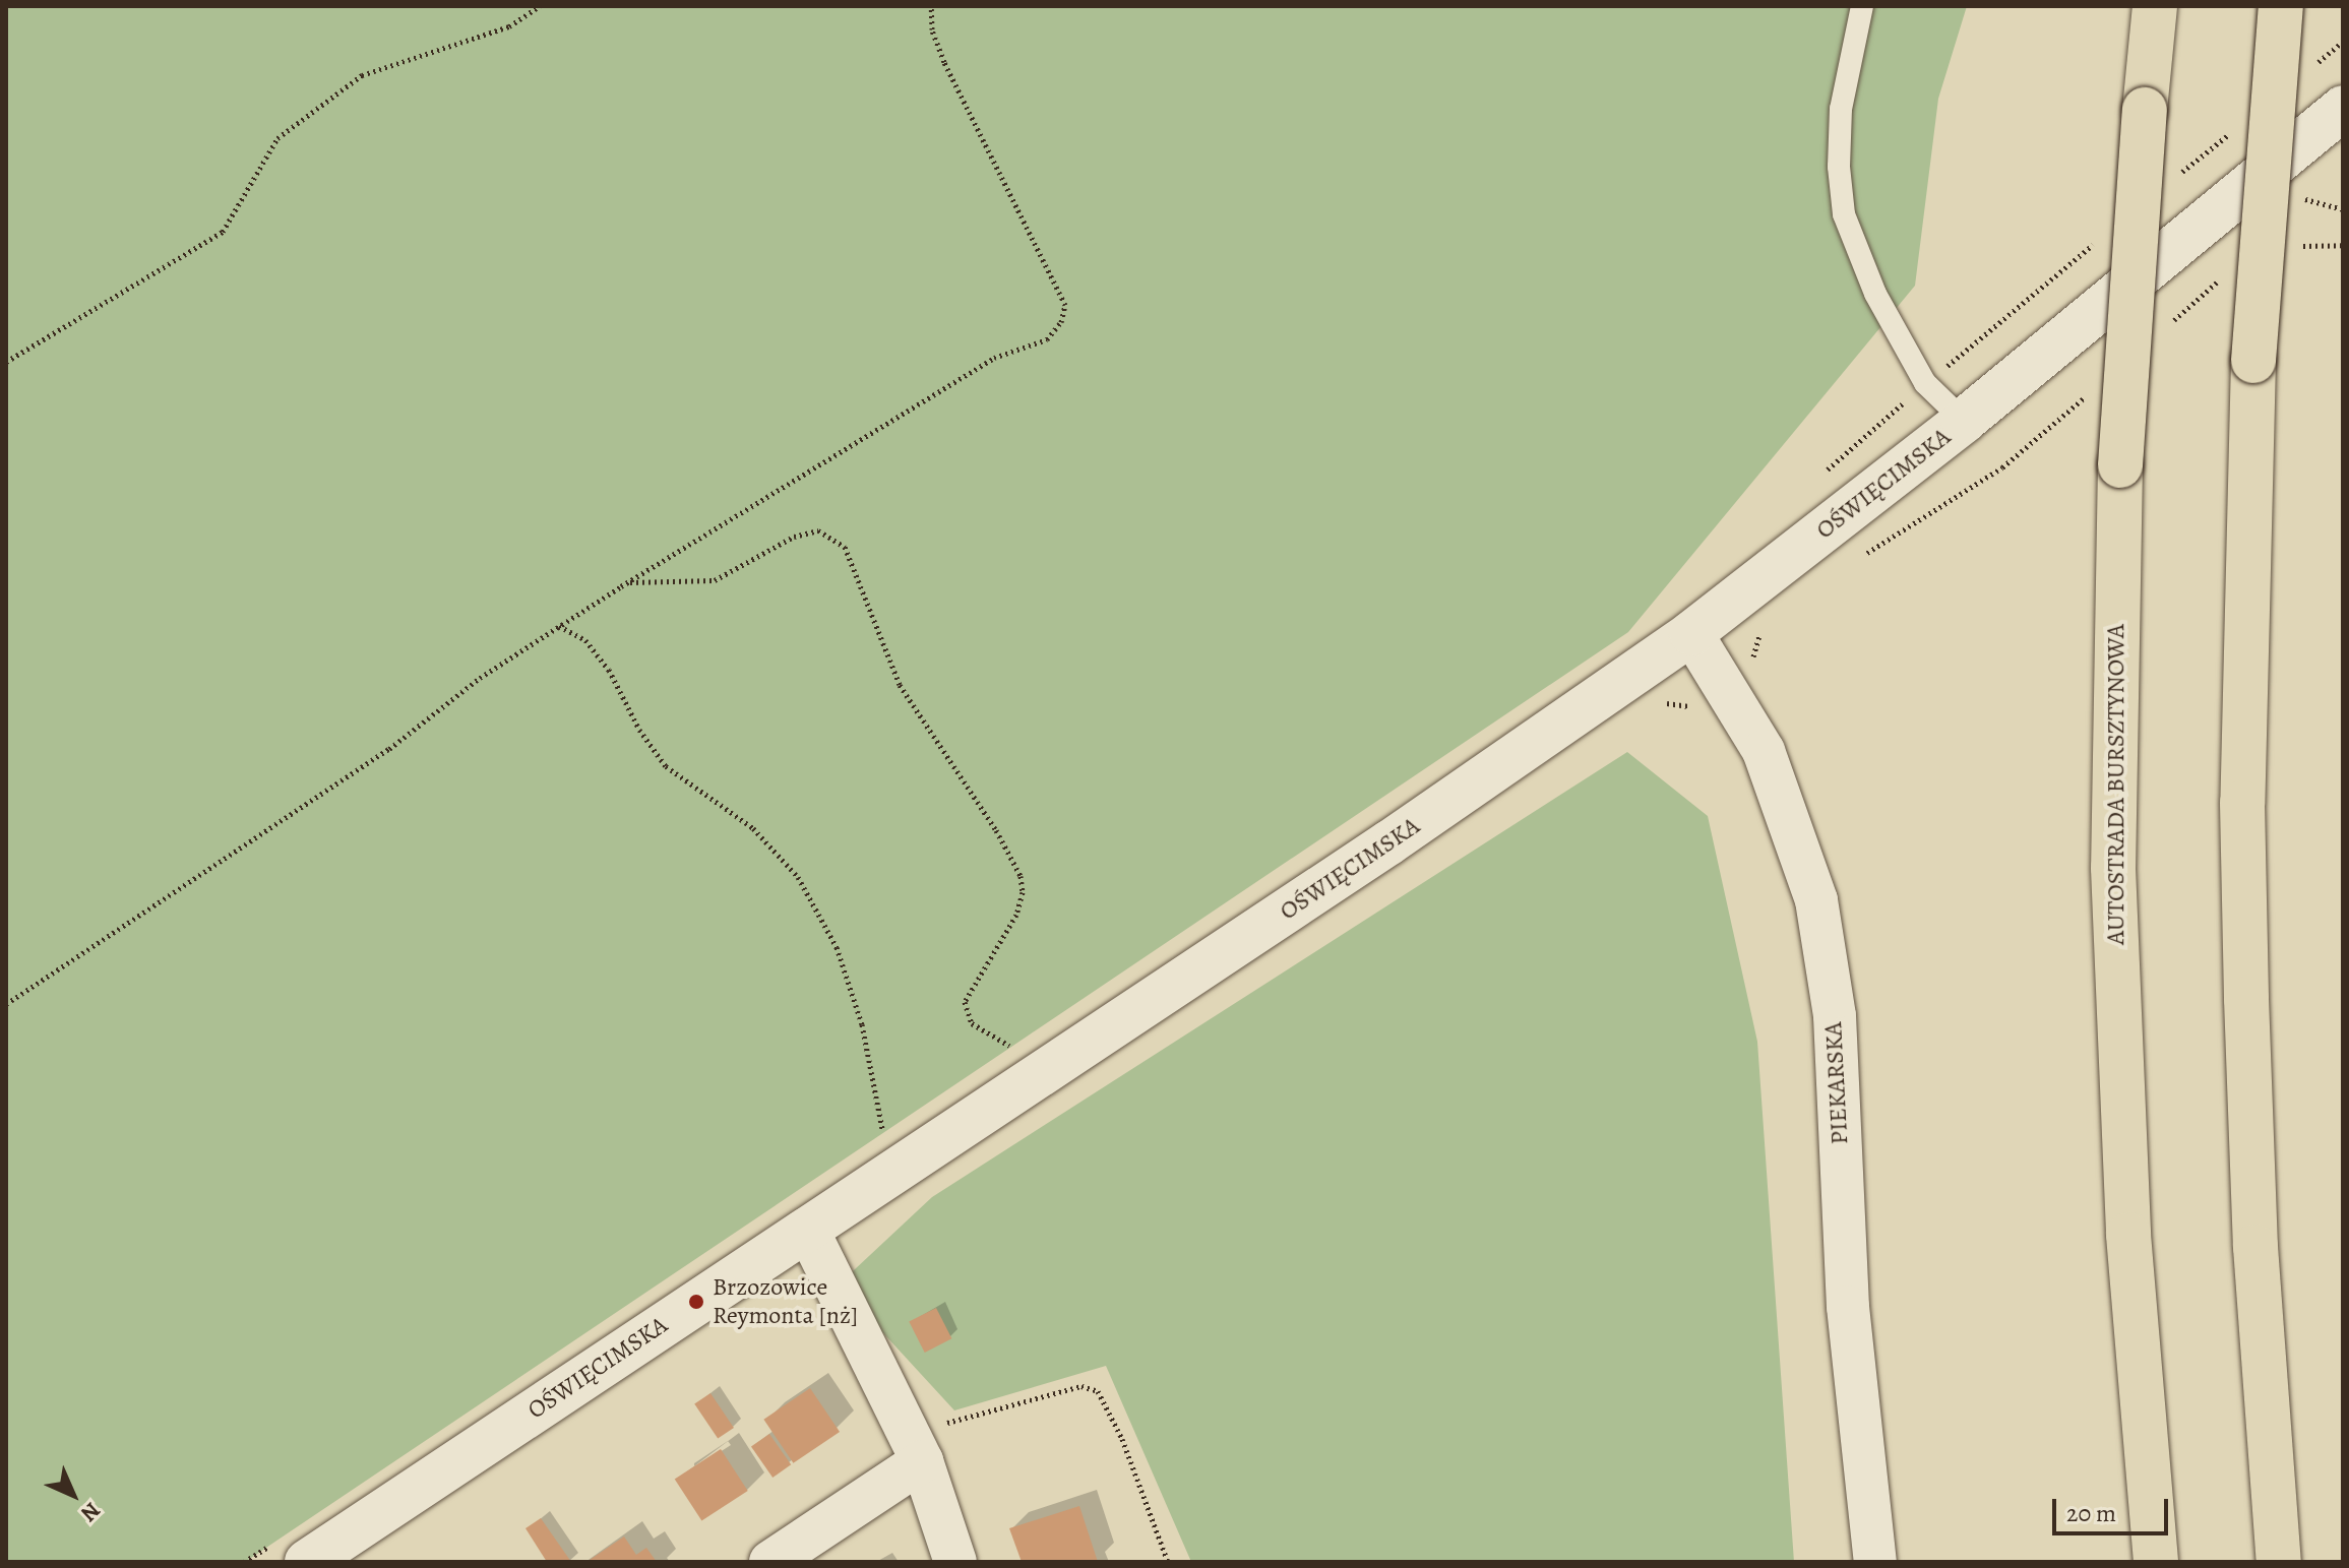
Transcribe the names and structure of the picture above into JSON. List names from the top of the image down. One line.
{"streets":{"highway":["AUTOSTRADA BURSZTYNOWA"],"street":["OŚWIĘCIMSKA","PIEKARSKA"]},"crossings":[["OŚWIĘCIMSKA","PIEKARSKA"]],"places":["Brzozowice Reymonta [nż]"],"scale_bar":"20 m","north":"bottom right"}
